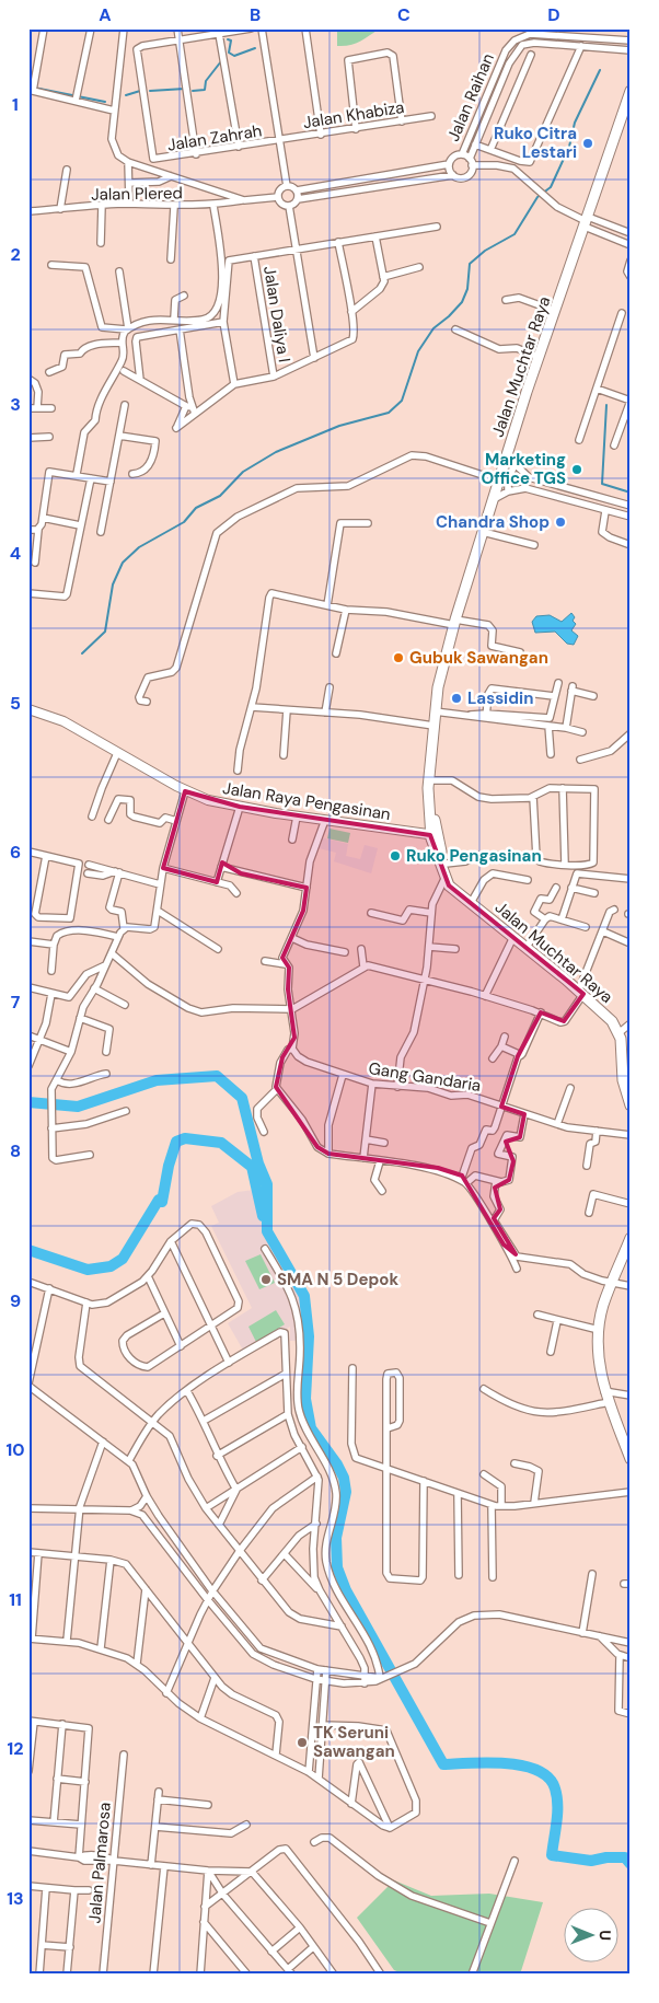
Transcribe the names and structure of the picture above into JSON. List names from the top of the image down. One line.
{"streets":{"highway":["Jalan Muchtar Raya"],"main road":["Jalan Raya Pengasinan"],"street":["Jalan Raihan","Jalan Khabiza","Jalan Zahrah","Jalan Plered","Jalan Daliya I","Gang Gandaria","Jalan Palmarosa"]},"crossings":[["Jalan Khabiza","Jalan Zahrah"],["Jalan Muchtar Raya","Jalan Raya Pengasinan"]],"places":["Ruko Citra Lestari","Marketing Office TGS","Chandra Shop","Gubuk Sawangan","Lassidin","Ruko Pengasinan","SMA N 5 Depok","TK Seruni Sawangan"],"north":"right","grid":{"columns":["A","B","C","D"],"rows":["1","2","3","4","5","6","7","8","9","10","11","12","13"]}}
